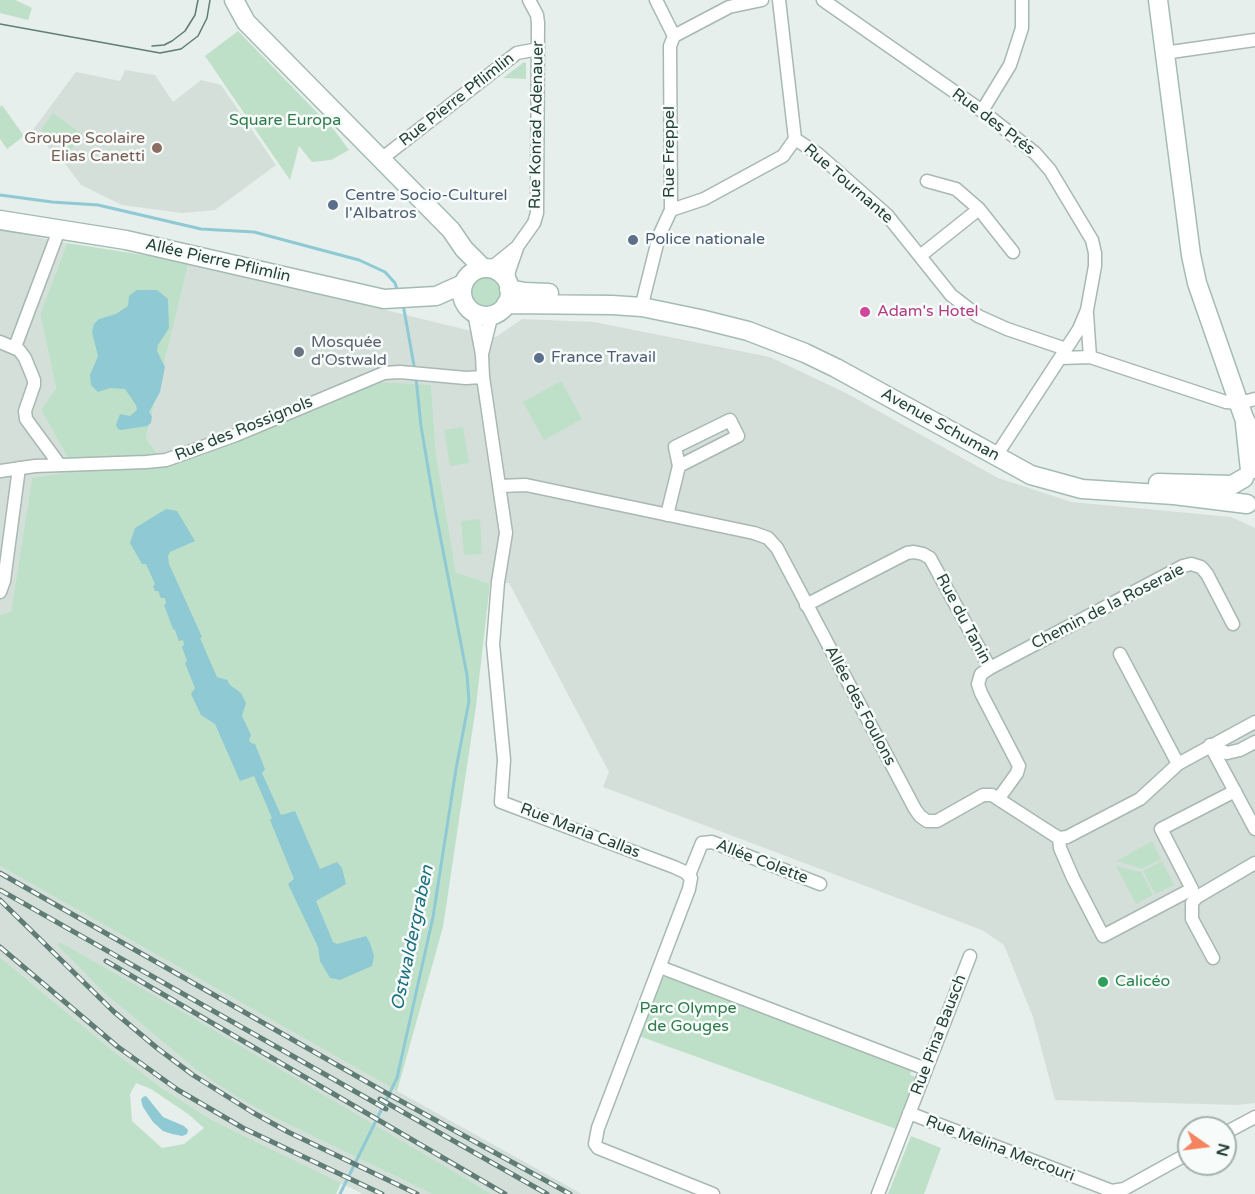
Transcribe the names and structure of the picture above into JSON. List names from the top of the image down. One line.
{"streets":{"street":["Rue Pierre Pflimlin","Rue des Prés","Rue Konrad Adenauer","Rue Freppel","Rue Tournante","Allée Pierre Pflimlin","Avenue Schuman","Rue des Rossignols","Chemin de la Roseraie","Rue du Tanin","Allée des Foulons","Rue Maria Callas","Allée Colette","Rue Pina Bausch","Rue Melina Mercouri"]},"crossings":[["Rue Pierre Pflimlin","Rue Konrad Adenauer"],["Rue des Prés","Rue Tournante"],["Rue des Prés","Avenue Schuman"],["Rue Konrad Adenauer","Allée Pierre Pflimlin"],["Rue Konrad Adenauer","Avenue Schuman"],["Rue Konrad Adenauer","Rue Maria Callas"],["Rue Freppel","Avenue Schuman"],["Allée Pierre Pflimlin","Avenue Schuman"],["Allée Pierre Pflimlin","Rue Maria Callas"],["Avenue Schuman","Rue Maria Callas"],["Rue des Rossignols","Rue Maria Callas"],["Chemin de la Roseraie","Rue du Tanin"],["Rue du Tanin","Allée des Foulons"],["Allée des Foulons","Rue Maria Callas"],["Rue Maria Callas","Allée Colette"],["Rue Pina Bausch","Rue Melina Mercouri"]],"water":["Ostwaldergraben"],"parks":["Square Europa","Parc Olympe de Gouges"],"places":["Groupe Scolaire Elias Canetti","Centre Socio-Culturel l'Albatros","Police nationale","Adam's Hotel","Mosquée d'Ostwald","France Travail","Calicéo"],"north":"right"}
